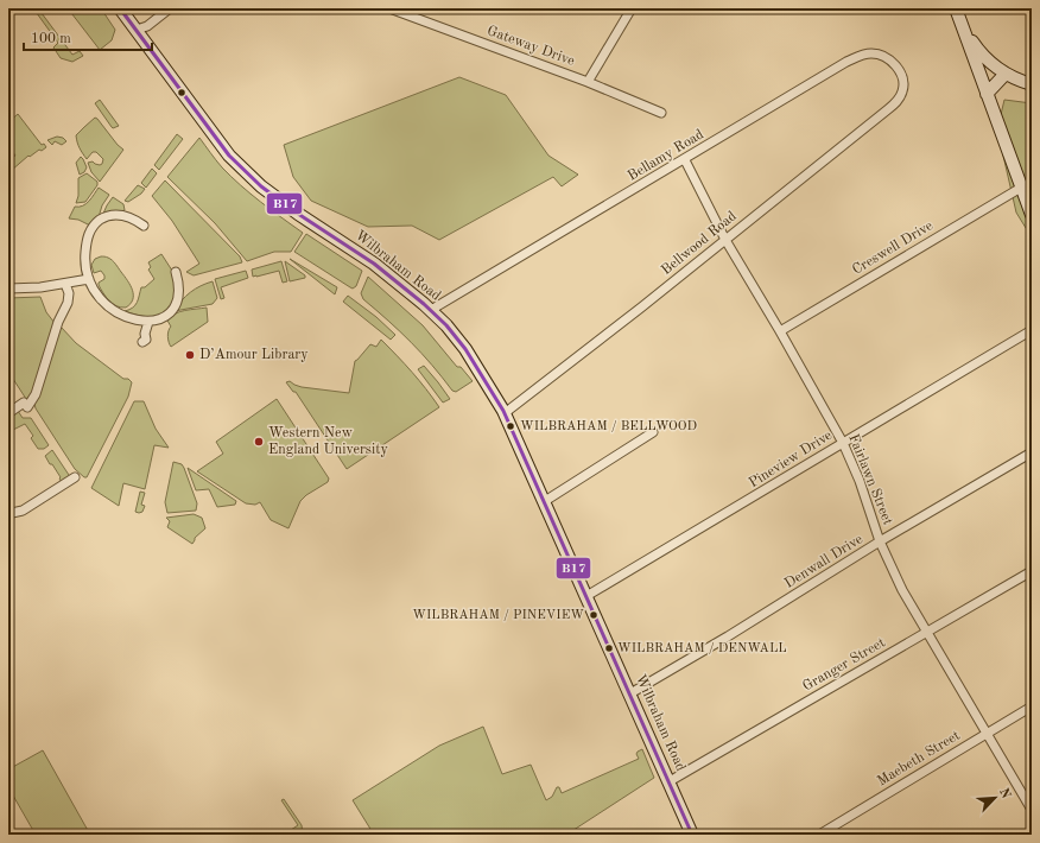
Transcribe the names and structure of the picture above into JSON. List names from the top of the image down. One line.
{"streets":{"main road":["Wilbraham Road"],"street":["Gateway Drive","Bellamy Road","Bellwood Road","Creswell Drive","Pineview Drive","Fairlawn Street","Denwall Drive","Granger Street","Maebeth Street"]},"crossings":[["Bellamy Road","Bellwood Road"],["Bellamy Road","Wilbraham Road"],["Bellamy Road","Fairlawn Street"],["Bellwood Road","Wilbraham Road"],["Bellwood Road","Fairlawn Street"],["Creswell Drive","Fairlawn Street"],["Wilbraham Road","Pineview Drive"],["Wilbraham Road","Denwall Drive"],["Wilbraham Road","Granger Street"],["Pineview Drive","Fairlawn Street"],["Fairlawn Street","Denwall Drive"],["Fairlawn Street","Granger Street"],["Fairlawn Street","Maebeth Street"]],"places":["D’Amour Library","WILBRAHAM / BELLWOOD","Western New England University","WILBRAHAM / PINEVIEW","WILBRAHAM / DENWALL"],"lines":["transit line B17"],"scale_bar":"100 m","north":"top right"}
